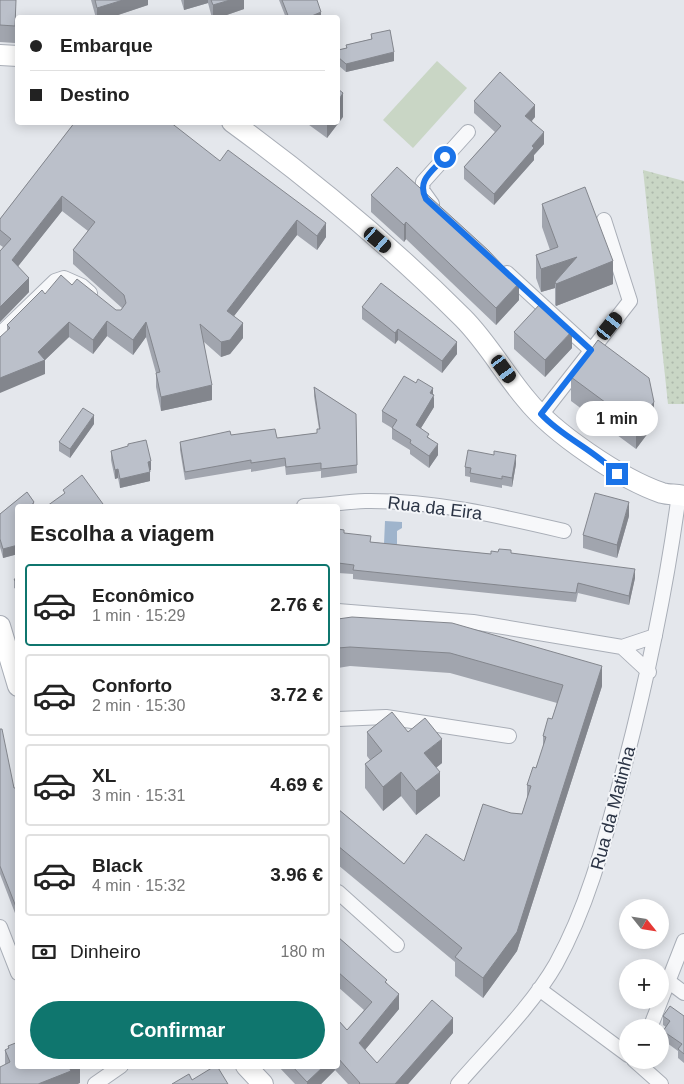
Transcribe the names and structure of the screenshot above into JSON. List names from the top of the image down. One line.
{"streets":{"street":["Rua da Eira","Rua da Matinha"]},"north":"bottom right","page":{"banner":["Embarque","Destino"],"bubble":"1 min","heading":"Escolha a viagem","list":[{"name":"Econômico","note":"1 min · 15:29","value":"2.76 €"},{"name":"Conforto","note":"2 min · 15:30","value":"3.72 €"},{"name":"XL","note":"3 min · 15:31","value":"4.69 €"},{"name":"Black","note":"4 min · 15:32","value":"3.96 €"}],"map_buttons":["+","−"],"pay":["Dinheiro","180 m"],"buttons":"Confirmar"}}
